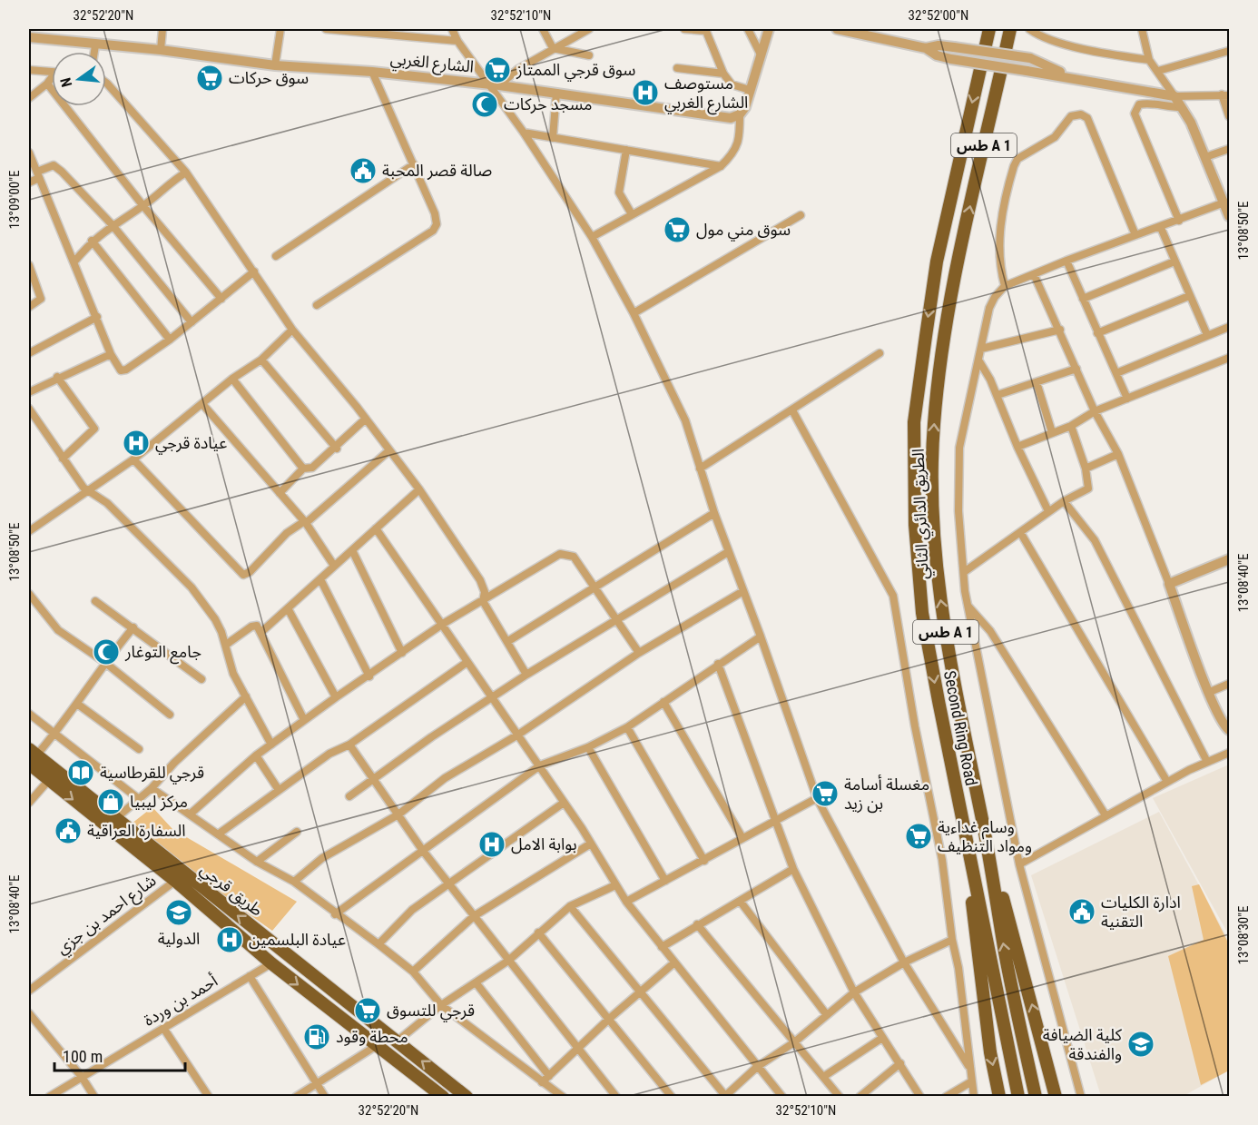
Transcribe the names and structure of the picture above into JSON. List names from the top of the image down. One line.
{"streets":{"highway":["طس A 1","الطريق الدائري الثاني","Second Ring Road","طريق قرجي"],"street":["الشارع الغربي","شارع احمد بن جزي","أحمد بن وردة"]},"crossings":[["طريق قرجي","شارع احمد بن جزي"],["طريق قرجي","أحمد بن وردة"]],"one_way":["Second Ring Road"],"places":{"supermarket":["سوق قرجي الممتاز","سوق حركات","سوق مني مول","مغسلة أسامة بن زيد","وسام غداءية ومواد التنظيف","قرجي للتسوق"],"hospital":["مستوصف الشارع الغربي","عيادة قرجي","بوابة الامل","عيادة البلسمين"],"mosque":["مسجد حركات","جامع التوغار"],"public building":["صالة قصر المحبة","السفارة العراقية","ادارة الكليات التقنية"],"library":["قرجي للقرطاسية"],"shop":["مركز ليبيا"],"school or university":["الدولية","كلية الضيافة والفندقة"],"fuel station":["محطة وقود"]},"scale_bar":"100 m","north":"left","coordinates":["32°52'20\"N","32°52'10\"N","32°52'00\"N","13°09'00\"E","13°08'50\"E","13°08'40\"E","13°08'30\"E"]}
